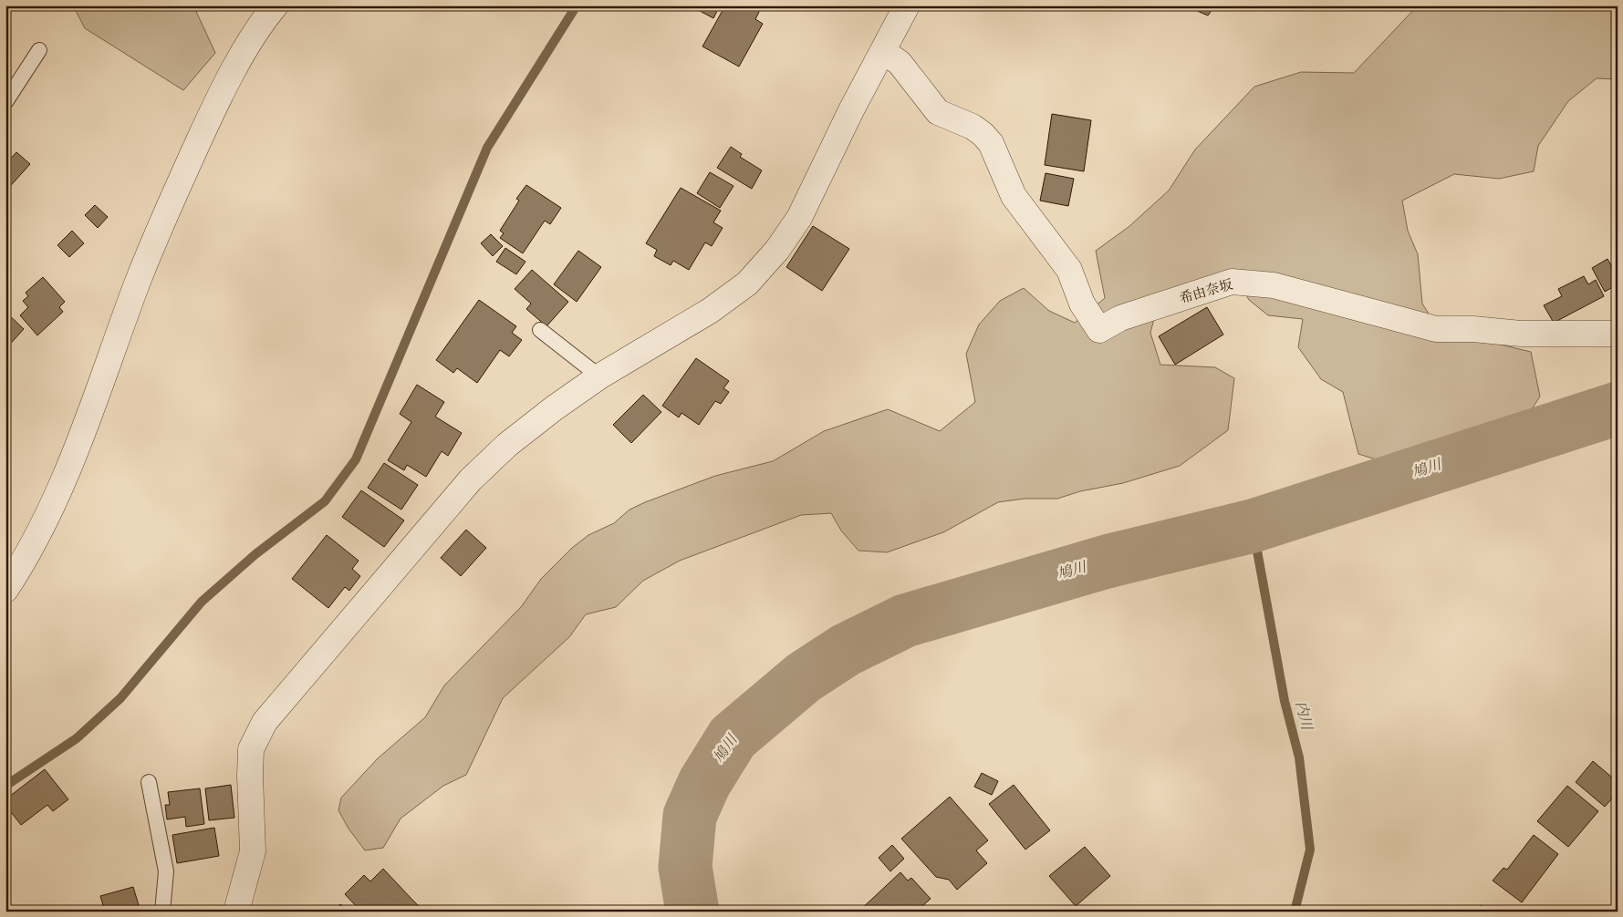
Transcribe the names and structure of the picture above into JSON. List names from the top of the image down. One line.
{"streets":{"street":["希由奈坂"]},"water":["鳩川","内川"]}
